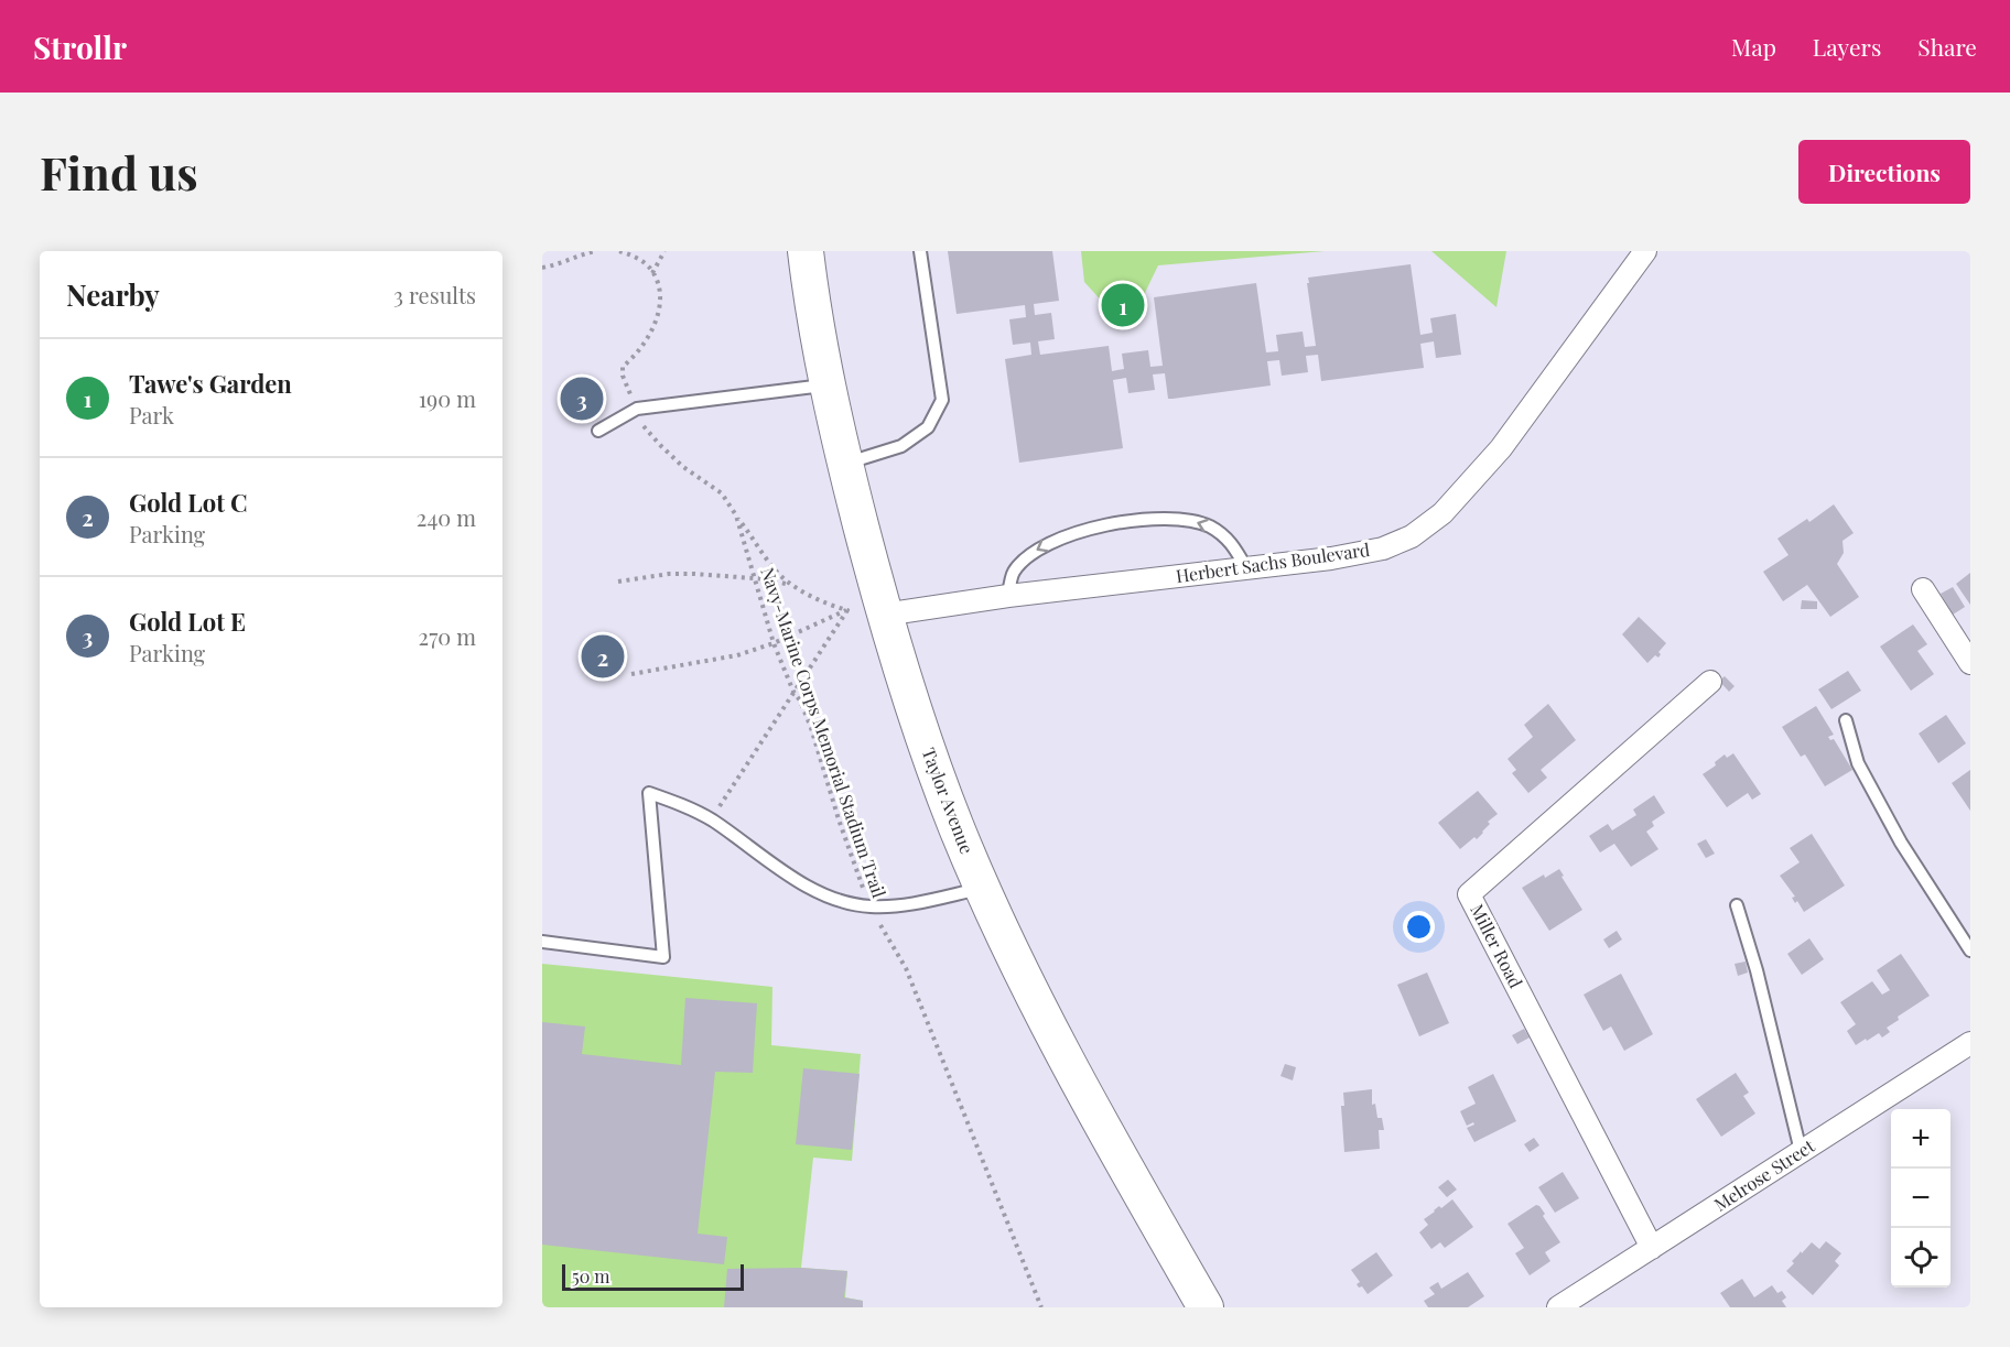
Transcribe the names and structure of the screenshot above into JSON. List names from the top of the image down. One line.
{"streets":{"main road":["Taylor Avenue"],"street":["Herbert Sachs Boulevard","Miller Road","Melrose Street"],"path":["Navy-Marine Corps Memorial Stadium Trail"]},"crossings":[["Herbert Sachs Boulevard","Taylor Avenue"],["Miller Road","Melrose Street"]],"scale_bar":"50 m","page":{"header":"Strollr","nav":["Map","Layers","Share"],"buttons":"Directions","title":"Find us","heading":["Nearby","3 results"],"pins":["1","3","2"],"list":[{"mark":"1","name":"Tawe's Garden","note":"Park","value":"190 m"},{"mark":"2","name":"Gold Lot C","note":"Parking","value":"240 m"},{"mark":"3","name":"Gold Lot E","note":"Parking","value":"270 m"}],"map_buttons":["+","−"],"scale":"50 m"}}
